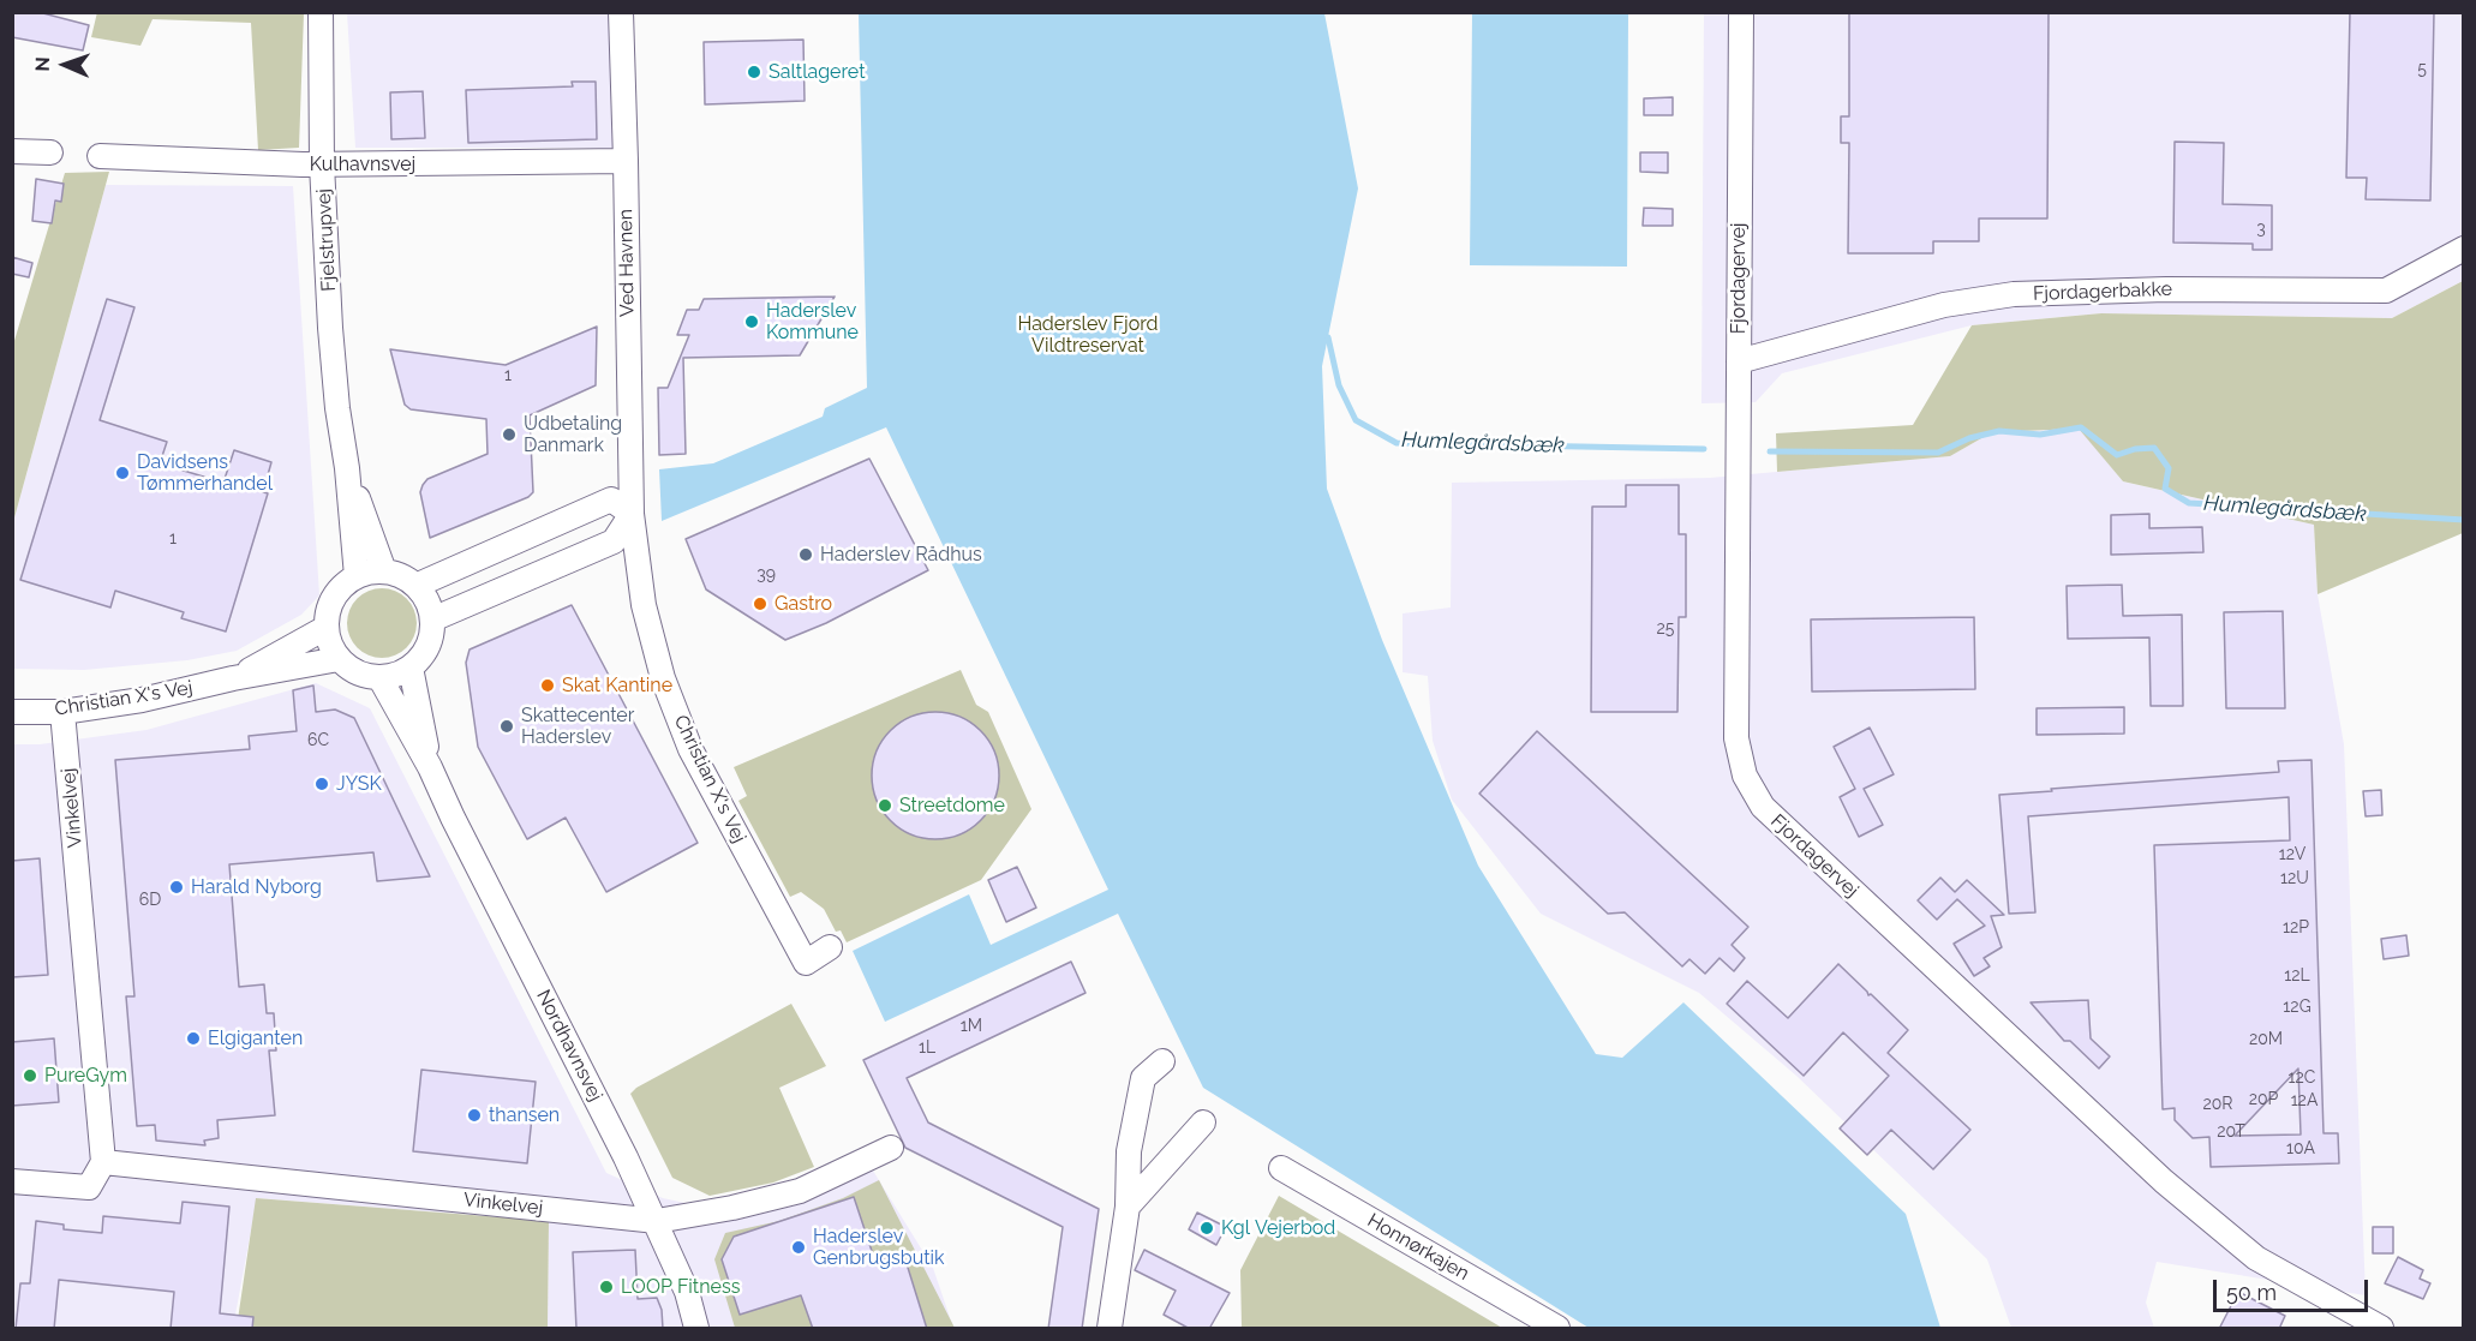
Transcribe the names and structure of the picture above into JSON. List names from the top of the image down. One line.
{"streets":{"street":["Kulhavnsvej","Fjelstrupvej","Ved Havnen","Fjordagervej","Fjordagerbakke","Christian X's Vej","Vinkelvej","Nordhavnsvej","Honnørkajen"]},"crossings":[["Kulhavnsvej","Fjelstrupvej"],["Kulhavnsvej","Ved Havnen"],["Fjelstrupvej","Christian X's Vej"],["Fjelstrupvej","Nordhavnsvej"],["Ved Havnen","Christian X's Vej"],["Fjordagervej","Fjordagerbakke"],["Christian X's Vej","Vinkelvej"],["Christian X's Vej","Nordhavnsvej"],["Vinkelvej","Nordhavnsvej"]],"water":["Humlegårdsbæk"],"parks":["Haderslev Fjord Vildtreservat"],"places":["Saltlageret","Haderslev Kommune","Udbetaling Danmark","Davidsens Tømmerhandel","Haderslev Rådhus","Gastro","Skat Kantine","Skattecenter Haderslev","JYSK","Streetdome","Harald Nyborg","Elgiganten","PureGym","thansen","Kgl Vejerbod","Haderslev Genbrugsbutik","LOOP Fitness"],"house_numbers":["5","3","1","1","39","25","6C","12V","12U","6D","12P","12L","12G","1M","20M","1L","12C","20P","12A","20R","20T","10A"],"scale_bar":"50 m","north":"left"}
